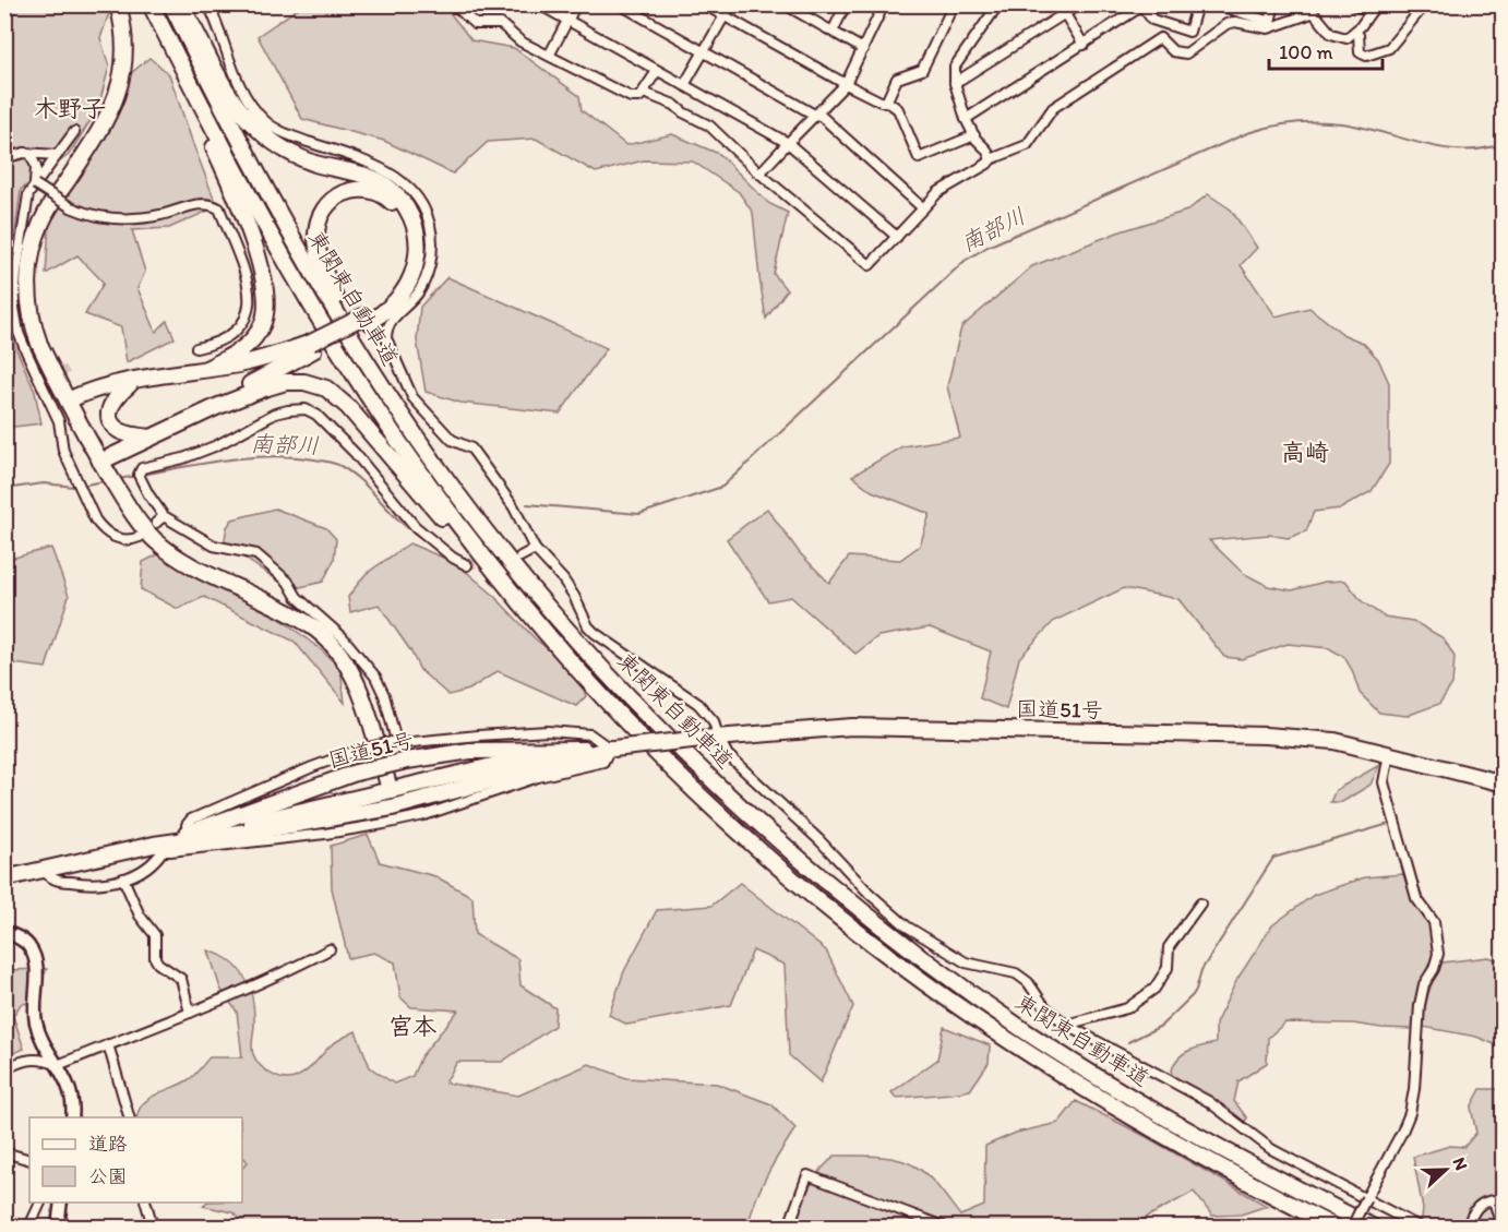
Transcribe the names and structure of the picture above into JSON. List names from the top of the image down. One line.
{"streets":{"highway":["東関東自動車道","国道51号"]},"districts":["木野子","高崎","宮本"],"water":["南部川"],"legend":["道路","公園"],"scale_bar":"100 m","north":"right"}
